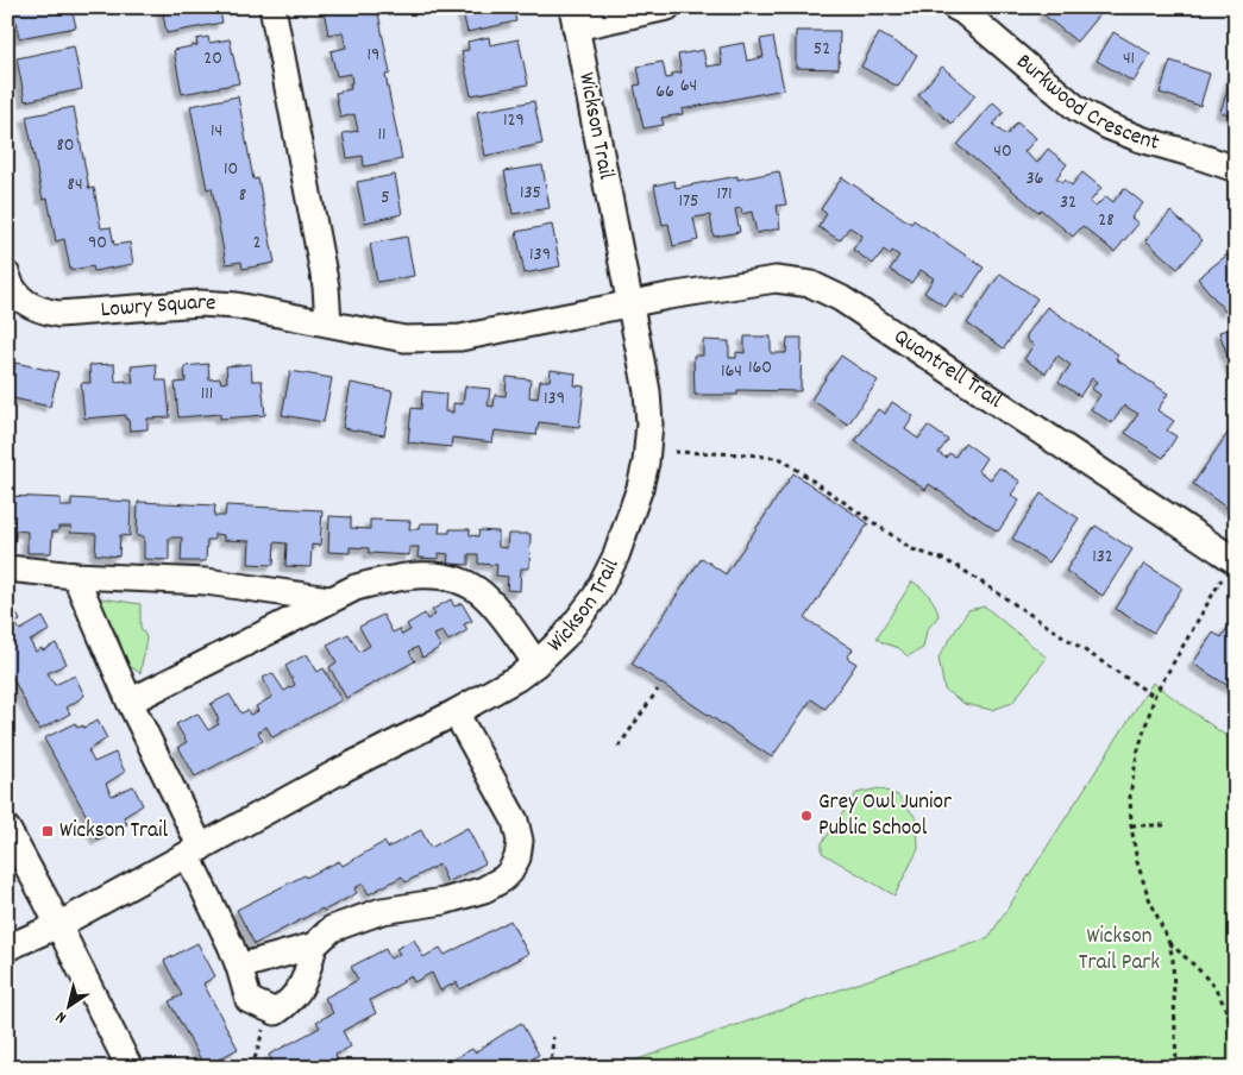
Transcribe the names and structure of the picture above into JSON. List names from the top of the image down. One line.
{"streets":{"street":["Burkwood Crescent","Wickson Trail","Lowry Square","Quantrell Trail"]},"crossings":[["Wickson Trail","Lowry Square"],["Wickson Trail","Quantrell Trail"],["Lowry Square","Quantrell Trail"]],"parks":["Wickson Trail Park"],"places":{"other":["Grey Owl Junior Public School"],"transit":["Wickson Trail"]},"house_numbers":["52","19","20","41","64","66","129","14","11","80","40","10","36","84","135","171","8","5","175","32","28","90","2","139","160","164","111","139","132"],"north":"bottom left"}
